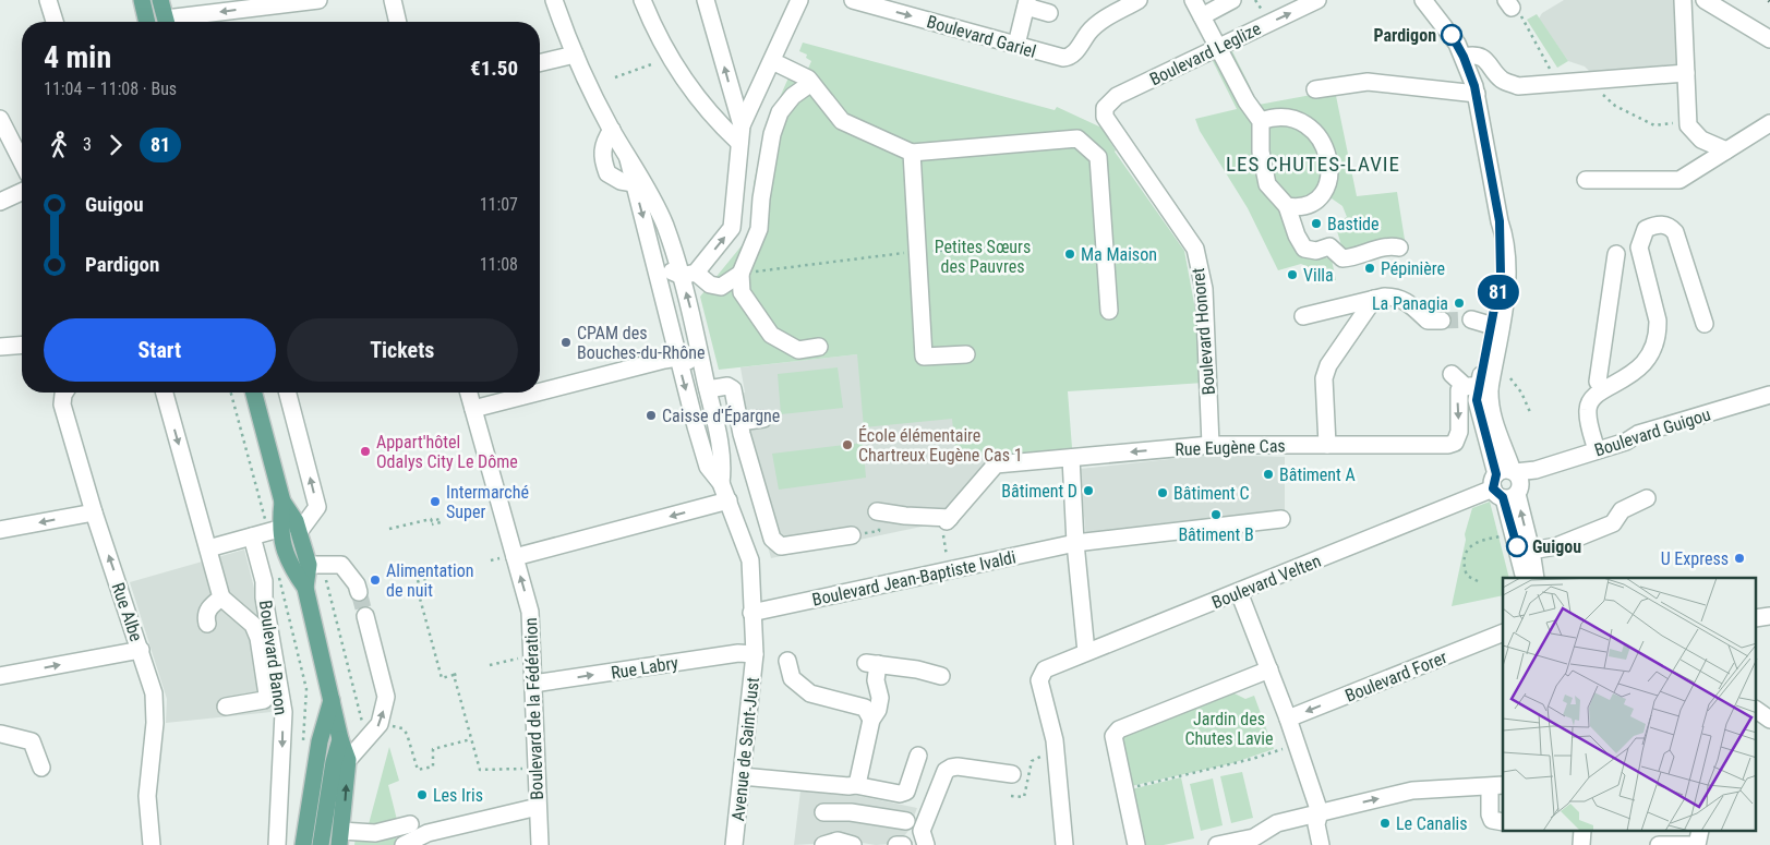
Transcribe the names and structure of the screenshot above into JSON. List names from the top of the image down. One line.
{"streets":{"street":["Boulevard Gariel","Boulevard Leglize","Boulevard Honoret","Boulevard Guigou","Rue Eugène Cas","Boulevard Jean-Baptiste Ivaldi","Boulevard Velten","Rue Albe","Boulevard Banon","Rue Labry","Boulevard Forer","Boulevard de la Fédération","Avenue de Saint-Just"]},"crossings":[["Boulevard Leglize","Boulevard Honoret"],["Boulevard Honoret","Rue Eugène Cas"],["Boulevard Guigou","Boulevard Velten"],["Boulevard Jean-Baptiste Ivaldi","Avenue de Saint-Just"],["Rue Labry","Boulevard de la Fédération"],["Rue Labry","Avenue de Saint-Just"]],"one_way":["Boulevard Leglize","Rue Eugène Cas","Boulevard Banon"],"districts":["LES CHUTES-LAVIE"],"parks":["Petites Sœurs des Pauvres","Jardin des Chutes Lavie"],"places":["Pardigon","Bastide","Ma Maison","Pépinière","Villa","La Panagia","CPAM des Bouches-du-Rhône","Caisse d'Épargne","École élémentaire Chartreux Eugène Cas 1","Appart'hôtel Odalys City Le Dôme","Bâtiment A","Bâtiment D","Bâtiment C","Intermarché Super","Bâtiment B","Guigou","U Express","Alimentation de nuit","Les Iris","Le Canalis"],"lines":["bus line 81"],"page":{"on_map":"81","heading":["4 min","11:04 – 11:08 · Bus","€1.50"],"legs":["3","81"],"list":[{"name":"Guigou","value":"11:07"},{"name":"Pardigon","value":"11:08"}],"buttons":["Start","Tickets"]}}
